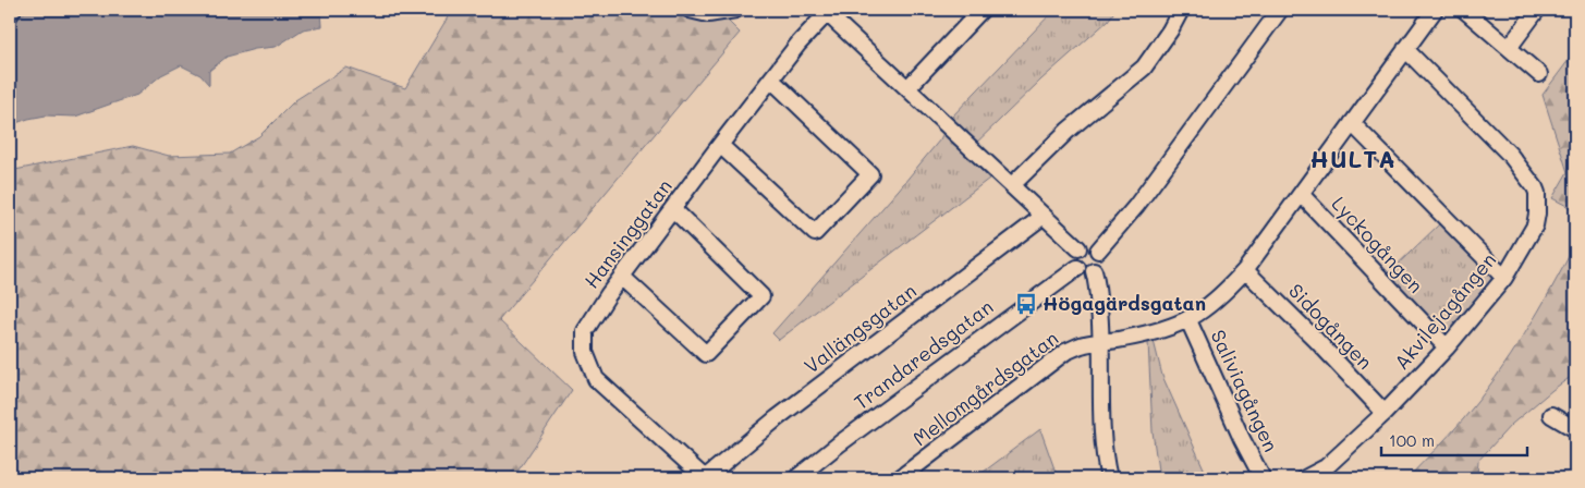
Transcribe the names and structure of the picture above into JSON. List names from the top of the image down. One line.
{"streets":{"street":["Hansinggatan","Lyckogången","Akvilejagången","Sidogången","Vallängsgatan","Trandaredsgatan","Mellomgårdsgatan","Saliviagången"]},"crossings":[["Hansinggatan","Vallängsgatan"],["Lyckogången","Akvilejagången"],["Lyckogången","Mellomgårdsgatan"],["Akvilejagången","Sidogången"],["Akvilejagången","Mellomgårdsgatan"],["Sidogången","Mellomgårdsgatan"],["Mellomgårdsgatan","Saliviagången"]],"districts":["HULTA"],"places":{"bus stop":["Högagärdsgatan"]},"scale_bar":"100 m"}
